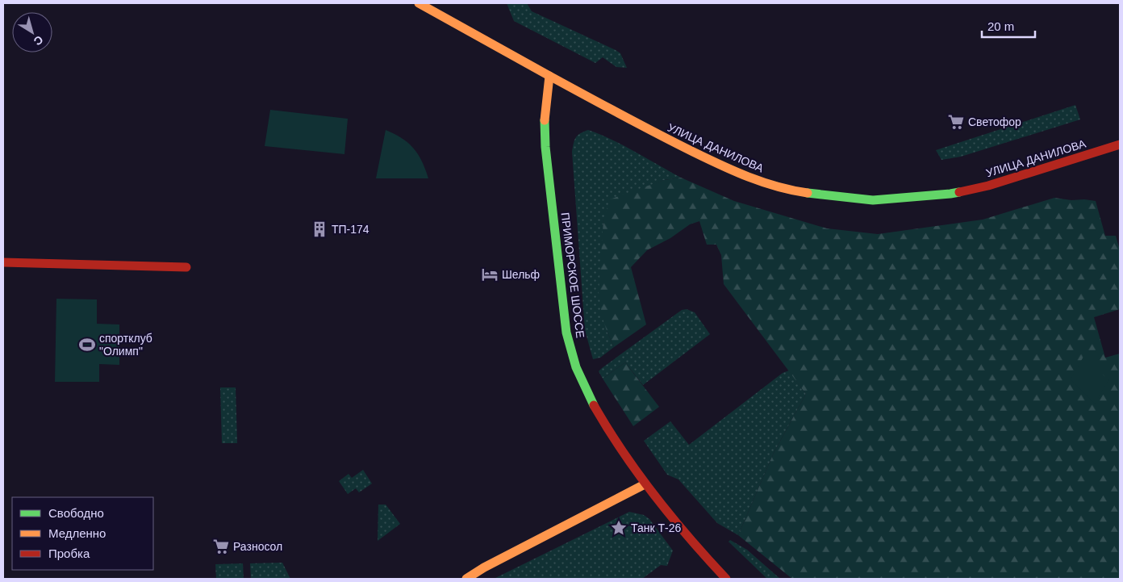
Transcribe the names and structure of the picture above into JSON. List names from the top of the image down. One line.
{"streets":{"street":["УЛИЦА ДАНИЛОВА","ПРИМОРСКОЕ ШОССЕ"]},"crossings":[["УЛИЦА ДАНИЛОВА","ПРИМОРСКОЕ ШОССЕ"]],"places":{"supermarket":["Светофор","Разносол"],"building":["ТП-174"],"hotel":["Шельф"],"sports":["спортклуб \"Олимп\""],"place":["Танк Т-26"]},"legend":["Свободно","Медленно","Пробка"],"scale_bar":"20 m","north":"bottom right"}
